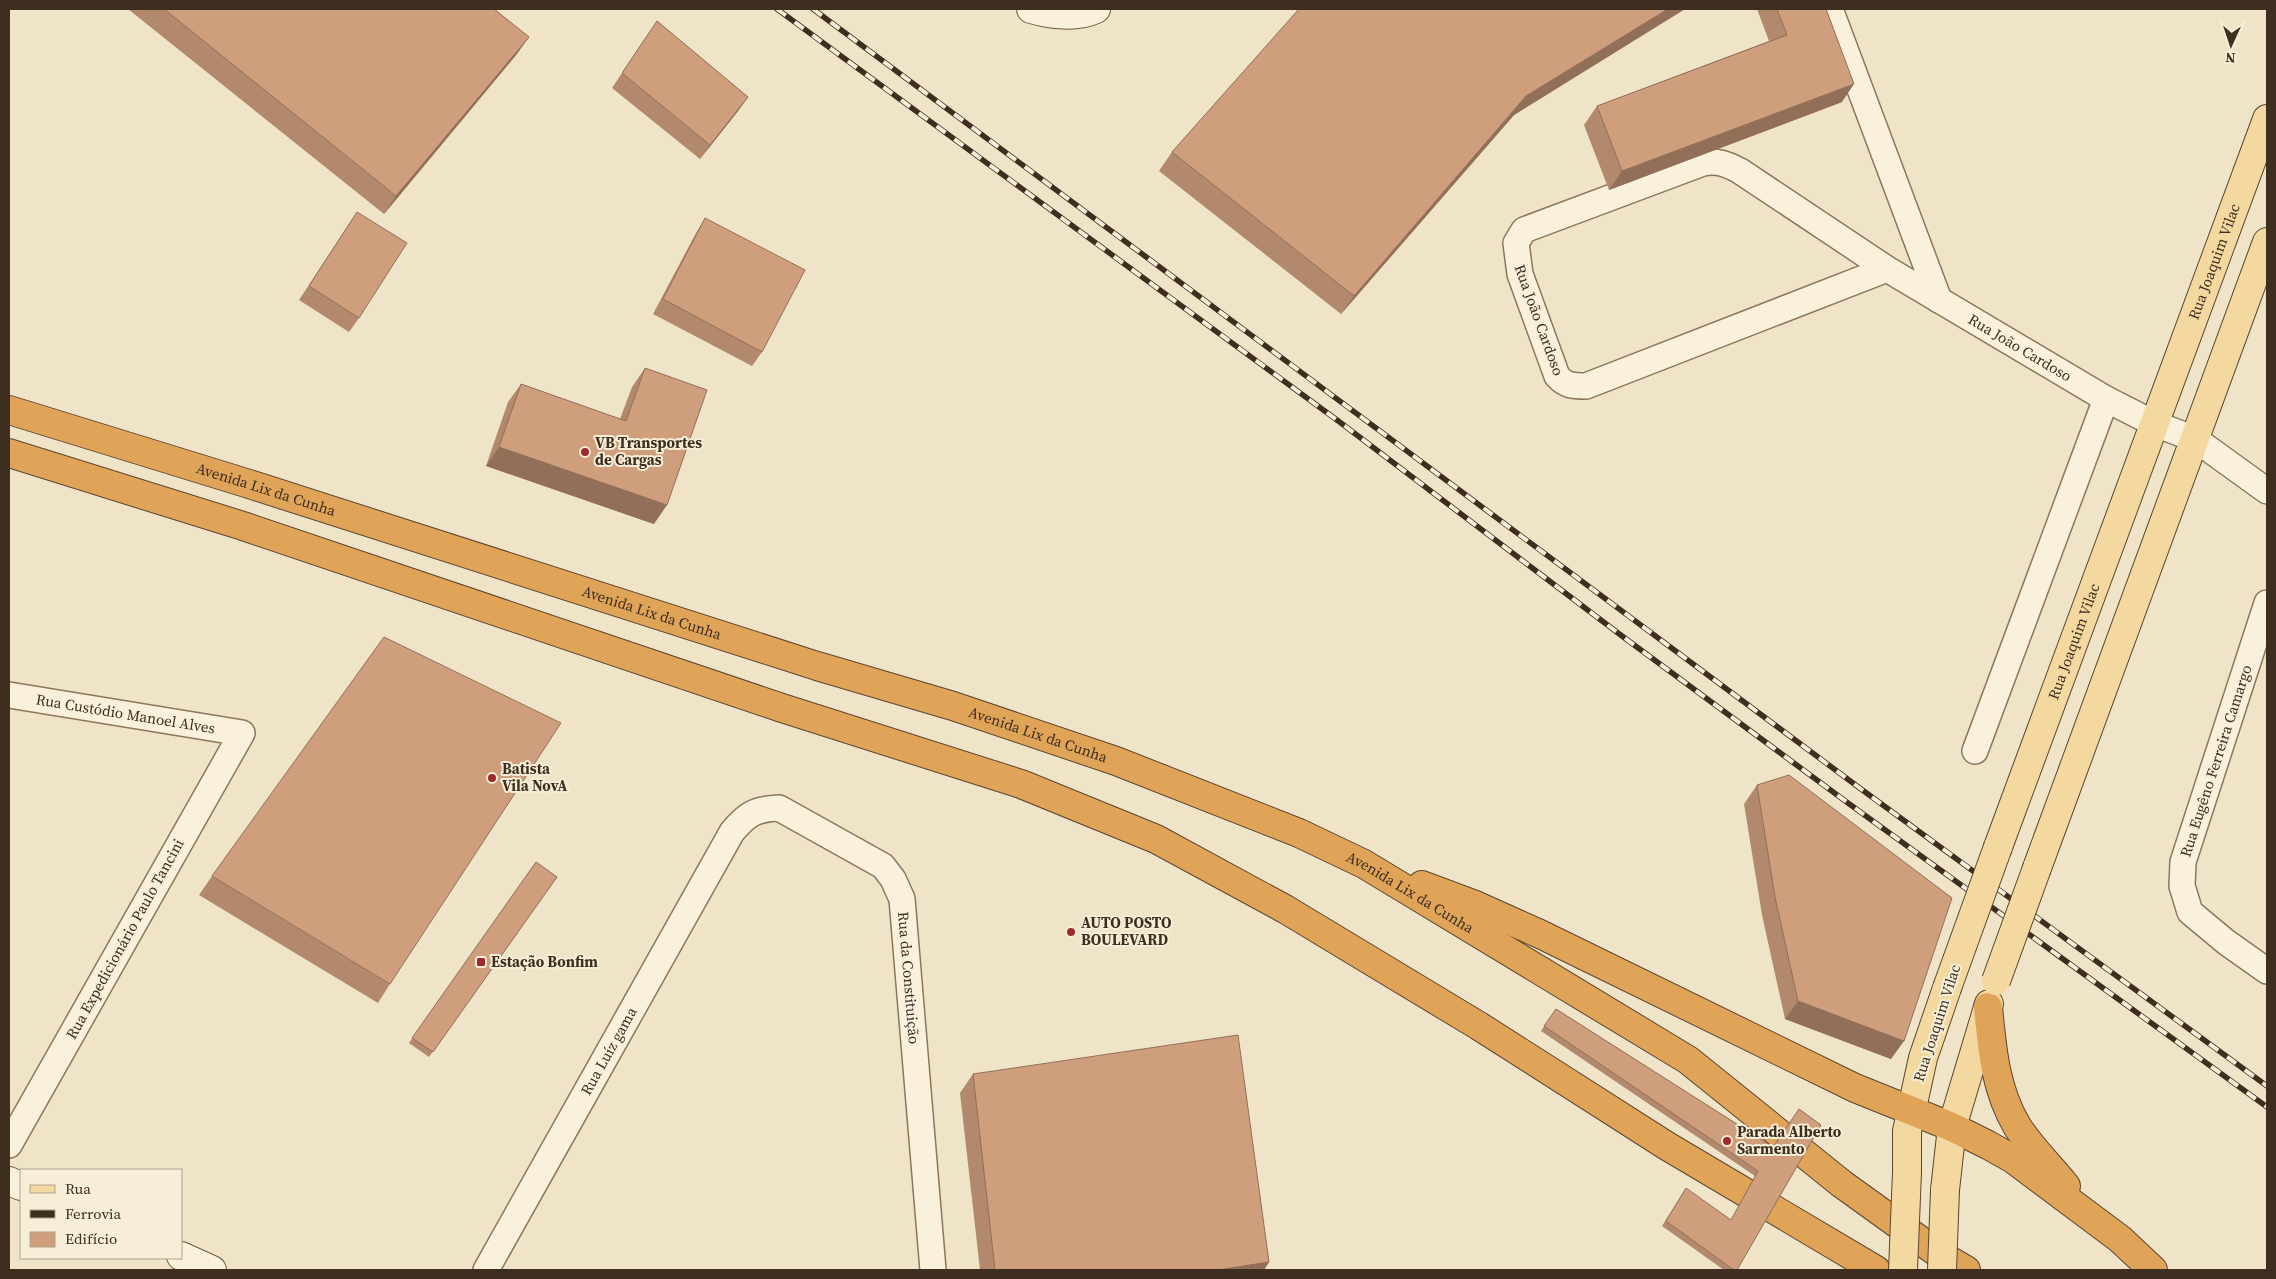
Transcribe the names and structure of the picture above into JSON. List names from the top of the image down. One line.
{"streets":{"highway":["Avenida Lix da Cunha"],"main road":["Rua Joaquim Vilac"],"street":["Rua João Cardoso","Rua Custódio Manoel Alves","Rua Eugêno Ferreira Camargo","Rua Expedicionário Paulo Tancini","Rua da Constituição","Rua Luíz gama"]},"crossings":[["Rua Joaquim Vilac","Rua João Cardoso"],["Rua Custódio Manoel Alves","Rua Expedicionário Paulo Tancini"],["Rua da Constituição","Rua Luíz gama"]],"places":{"other":["VB Transportes de Cargas","Batista Vila NovA","AUTO POSTO BOULEVARD","Parada Alberto Sarmento"],"transit":["Estação Bonfim"]},"legend":["Rua","Ferrovia","Edifício"],"north":"bottom"}
